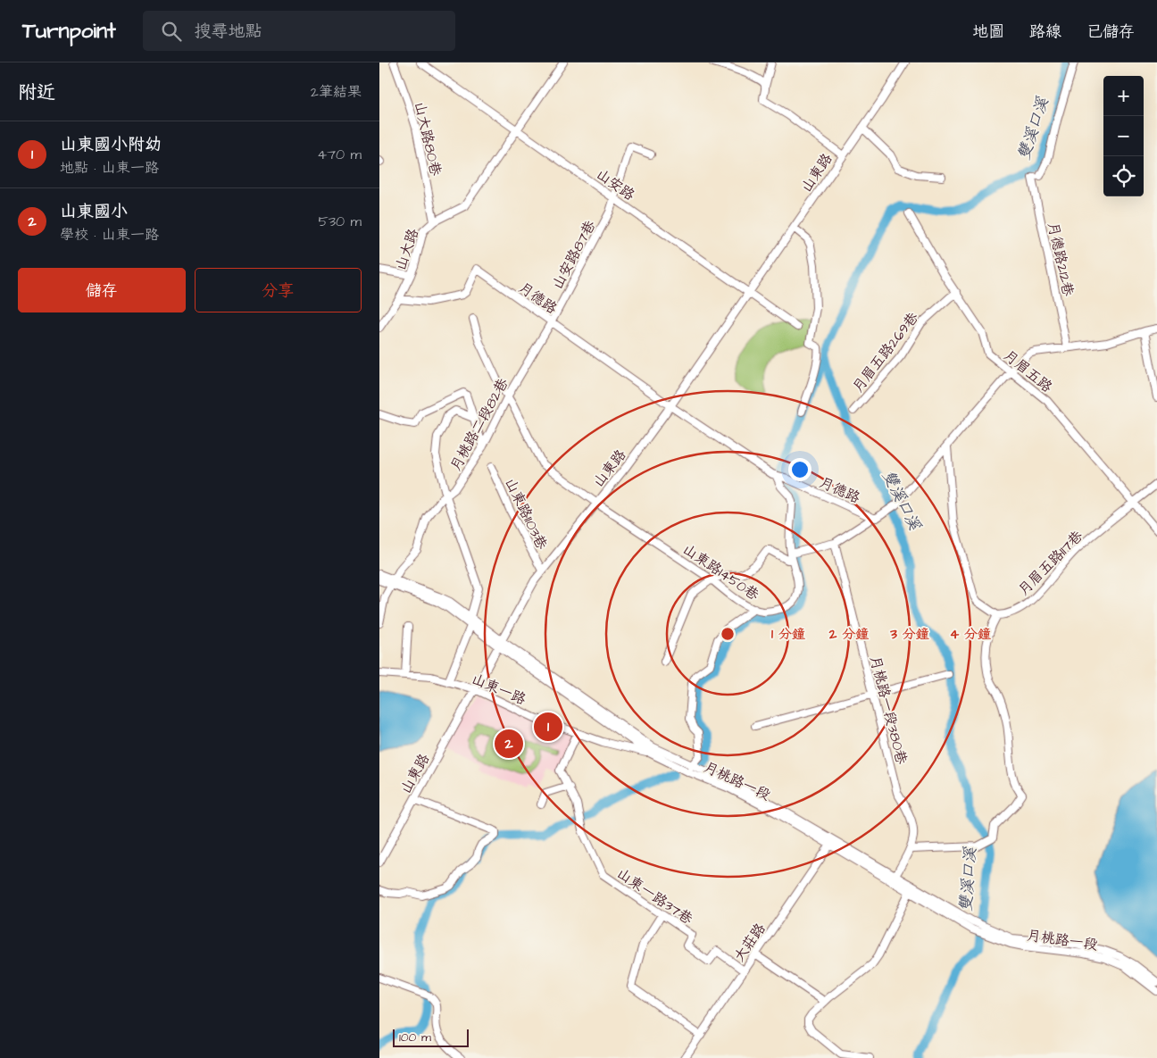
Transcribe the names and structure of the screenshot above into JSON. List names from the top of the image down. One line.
{"streets":{"street":["山大路80巷","山東路","山安路","山大路","山安路87巷","月德路212巷","月德路","月眉五路269巷","月眉五路","月桃路二段82巷","山東路1103巷","月眉五路117巷","山東路1450巷","山東一路","月桃路一段380巷","月桃路一段","山東一路37巷","大莊路"]},"crossings":[["山大路80巷","山大路"],["山東路","山安路"],["山東路","月德路"],["山東路","山東路1103巷"],["山東路","山東路1450巷"],["山東路","山東一路"],["山東路","月桃路一段"],["山安路","山大路"],["山安路","山安路87巷"],["山大路","月德路"],["山安路87巷","月德路"],["山安路87巷","月桃路二段82巷"],["月德路212巷","月德路"],["月德路","月眉五路"],["月德路","月桃路二段82巷"],["月德路","山東路1450巷"],["月眉五路269巷","月眉五路"],["月眉五路","月眉五路117巷"],["月桃路二段82巷","山東路1450巷"],["月桃路二段82巷","月桃路一段"],["山東一路","月桃路一段"],["月桃路一段380巷","月桃路一段"],["月桃路一段","大莊路"],["山東一路37巷","大莊路"]],"water":["雙溪口溪"],"scale_bar":"100 m","page":{"header":"Turnpoint","search":"搜尋地點","nav":["地圖","路線","已儲存"],"heading":["附近","2筆結果"],"map_buttons":["+","−"],"list":[{"mark":"1","name":"山東國小附幼","note":"地點 · 山東一路","value":"470 m"},{"mark":"2","name":"山東國小","note":"學校 · 山東一路","value":"530 m"}],"buttons":["儲存","分享"],"pins":["1","2"],"scale":"100 m"},"rings":["1 分鐘","2 分鐘","3 分鐘","4 分鐘"]}
